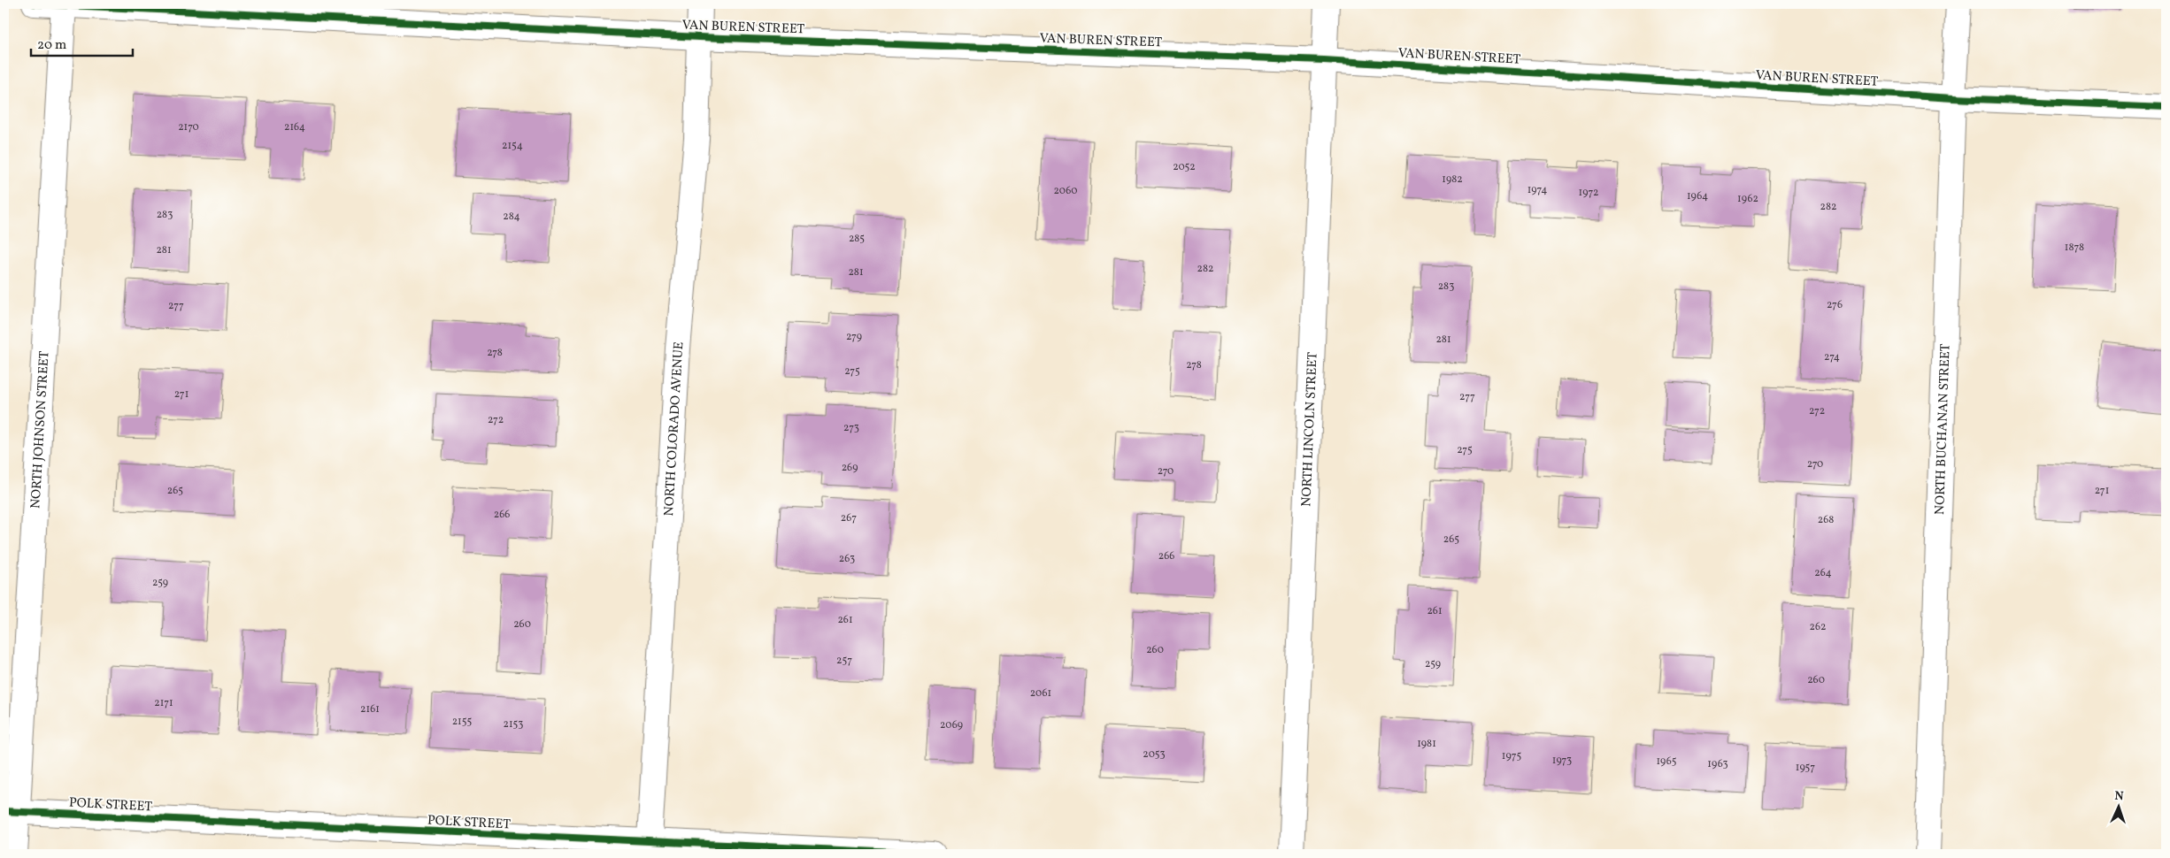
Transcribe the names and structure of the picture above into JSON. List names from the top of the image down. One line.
{"streets":{"street":["VAN BUREN STREET","NORTH COLORADO AVENUE","NORTH LINCOLN STREET","NORTH BUCHANAN STREET","NORTH JOHNSON STREET","POLK STREET"]},"crossings":[["VAN BUREN STREET","NORTH COLORADO AVENUE"],["VAN BUREN STREET","NORTH LINCOLN STREET"],["VAN BUREN STREET","NORTH BUCHANAN STREET"],["VAN BUREN STREET","NORTH JOHNSON STREET"],["NORTH COLORADO AVENUE","POLK STREET"],["NORTH JOHNSON STREET","POLK STREET"]],"house_numbers":["2170","2164","2154","2052","1982","1974","2060","1972","1964","1962","282","283","284","285","1878","281","282","281","283","276","277","279","281","278","274","278","275","271","277","272","272","273","275","270","269","270","265","271","266","267","268","265","266","263","264","259","261","261","260","262","260","257","259","260","2061","2171","2161","2155","2153","2069","1981","2053","1975","1973","1965","1963","1957"],"scale_bar":"20 m","north":"top"}
